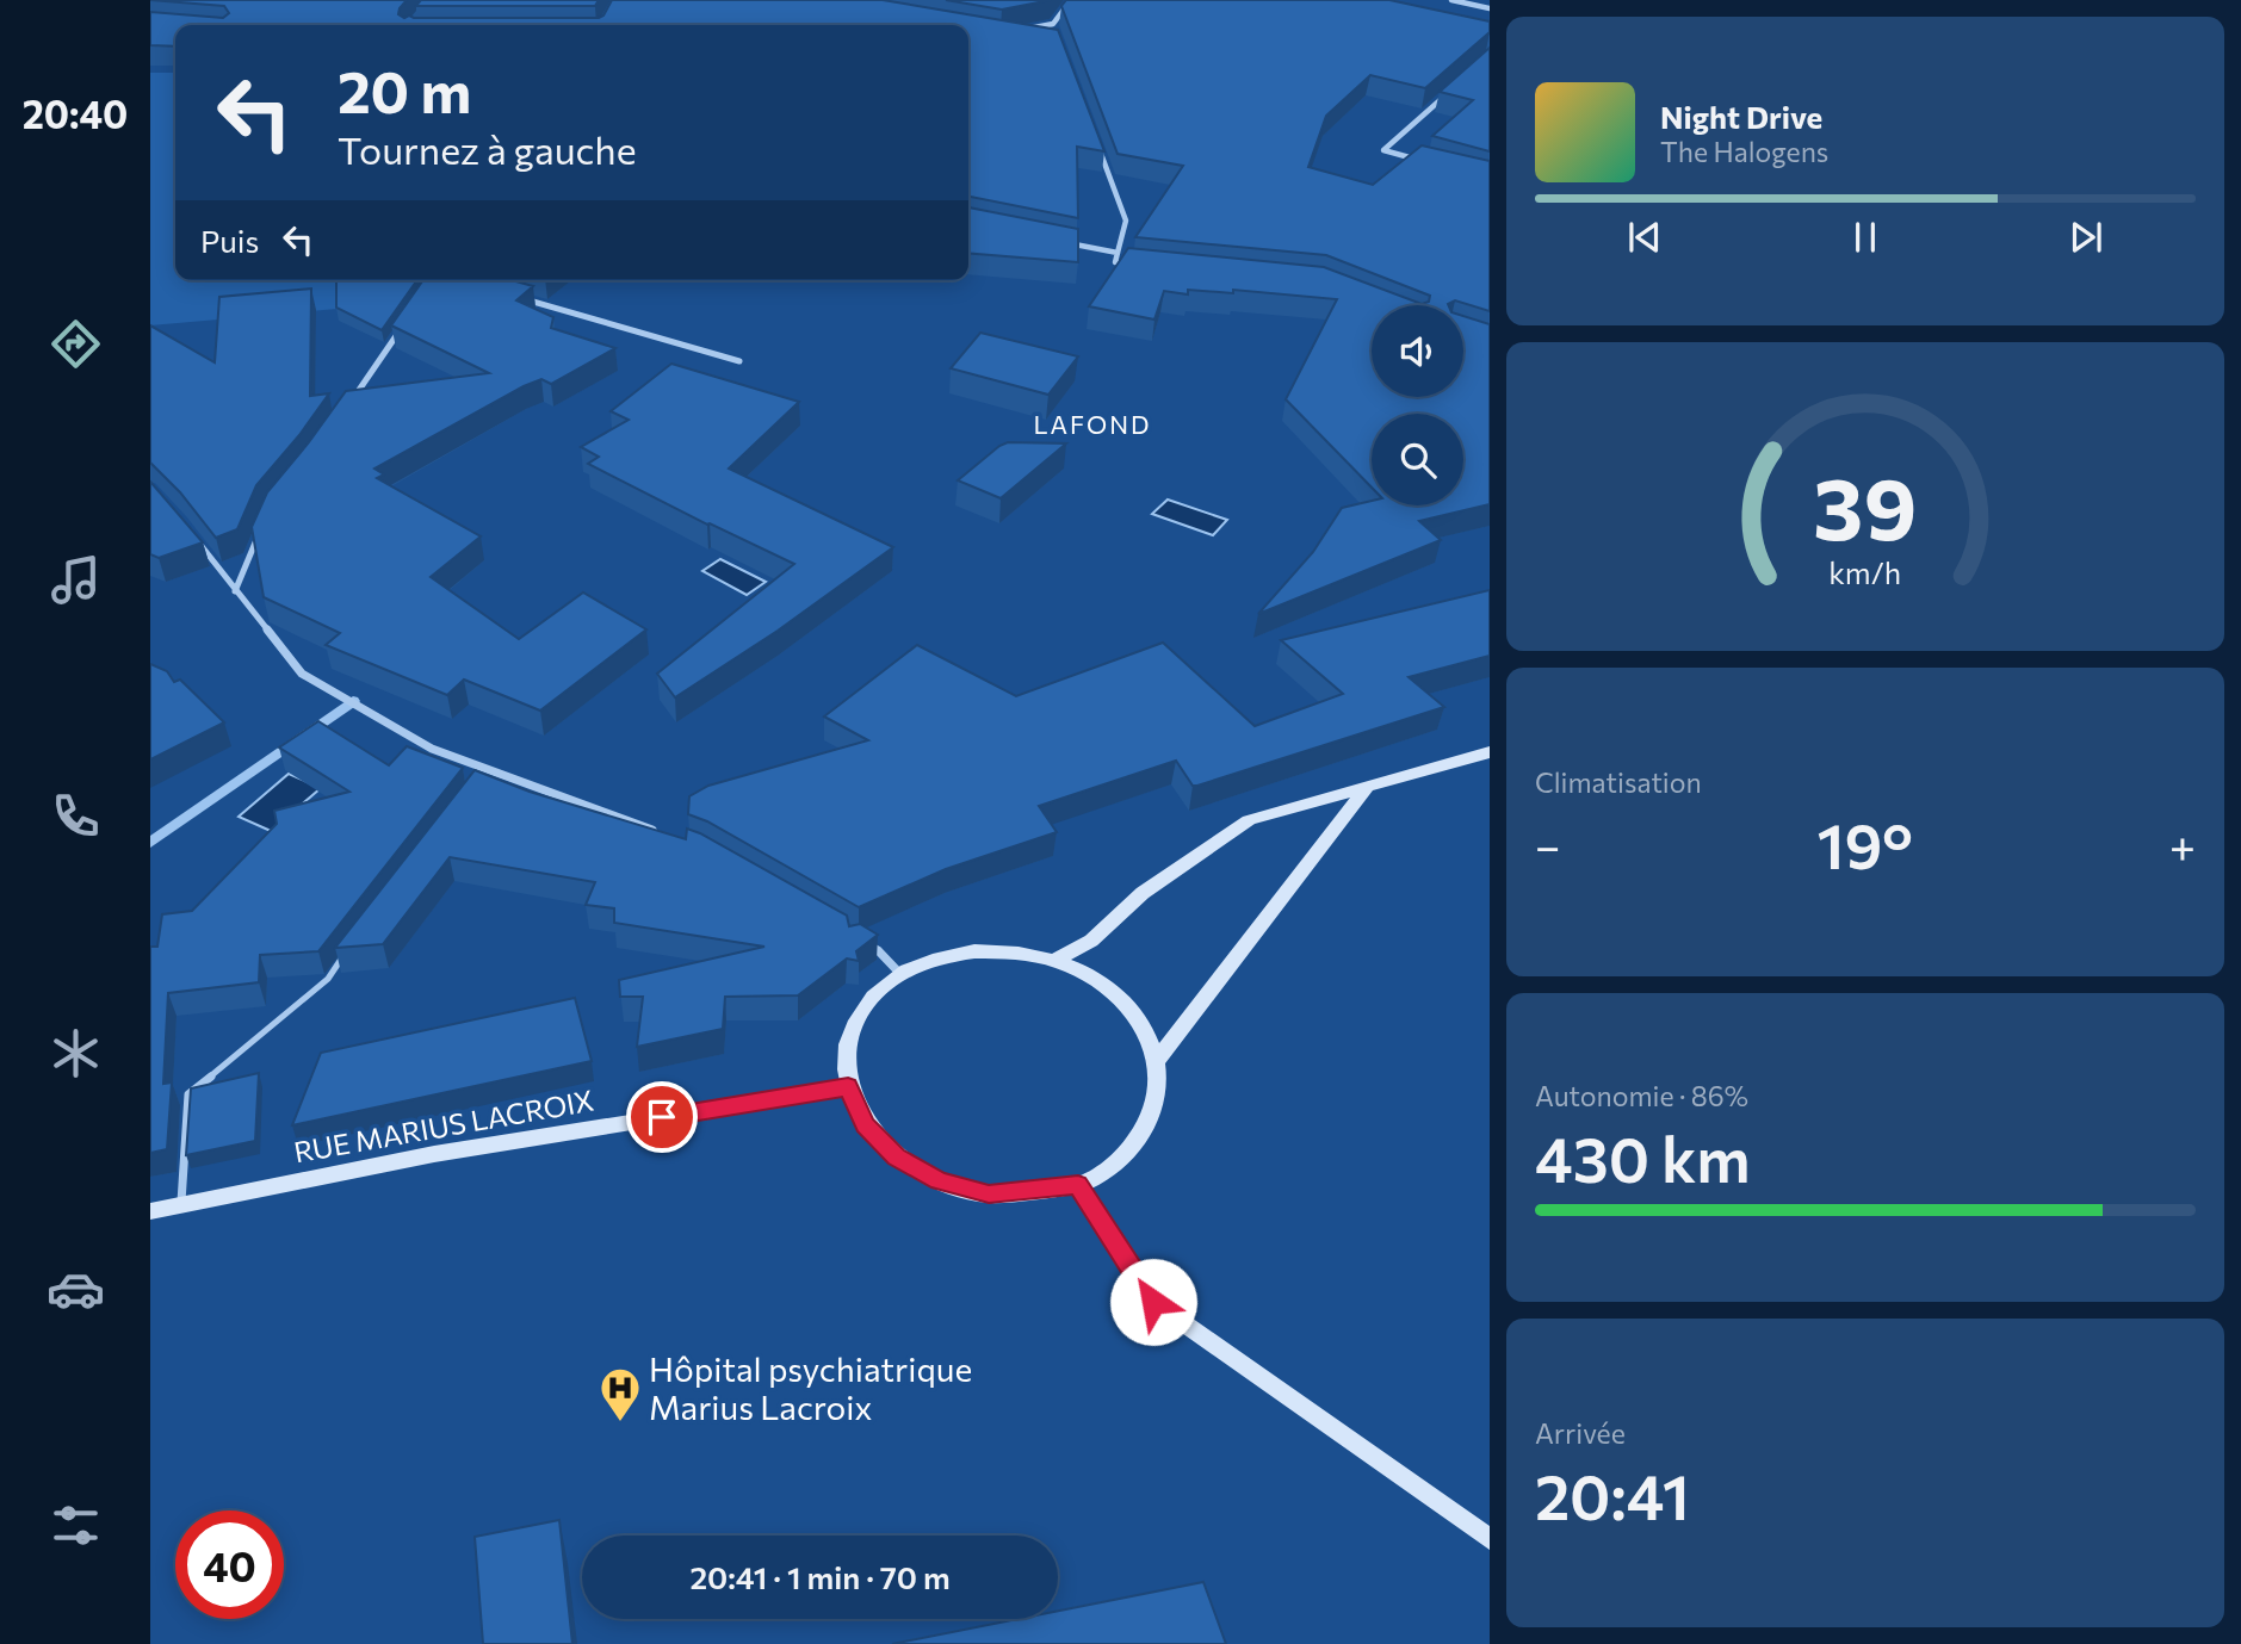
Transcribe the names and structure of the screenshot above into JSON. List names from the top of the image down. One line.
{"streets":{"main road":["RUE MARIUS LACROIX"]},"districts":["LAFOND"],"places":{"hospital":["Hôpital psychiatrique Marius Lacroix"]},"page":{"tabs":"20:40","turn":["20 m","Tournez à gauche"],"song":["Night Drive","The Halogens"],"then":"Puis","tile":["Climatisation",["Autonomie · 86%","430 km"],["Arrivée","20:41"]],"heat":["−","19°","+"],"limit":"40","trip":"20:41 · 1 min · 70 m","gauge":["39","km/h"]}}
